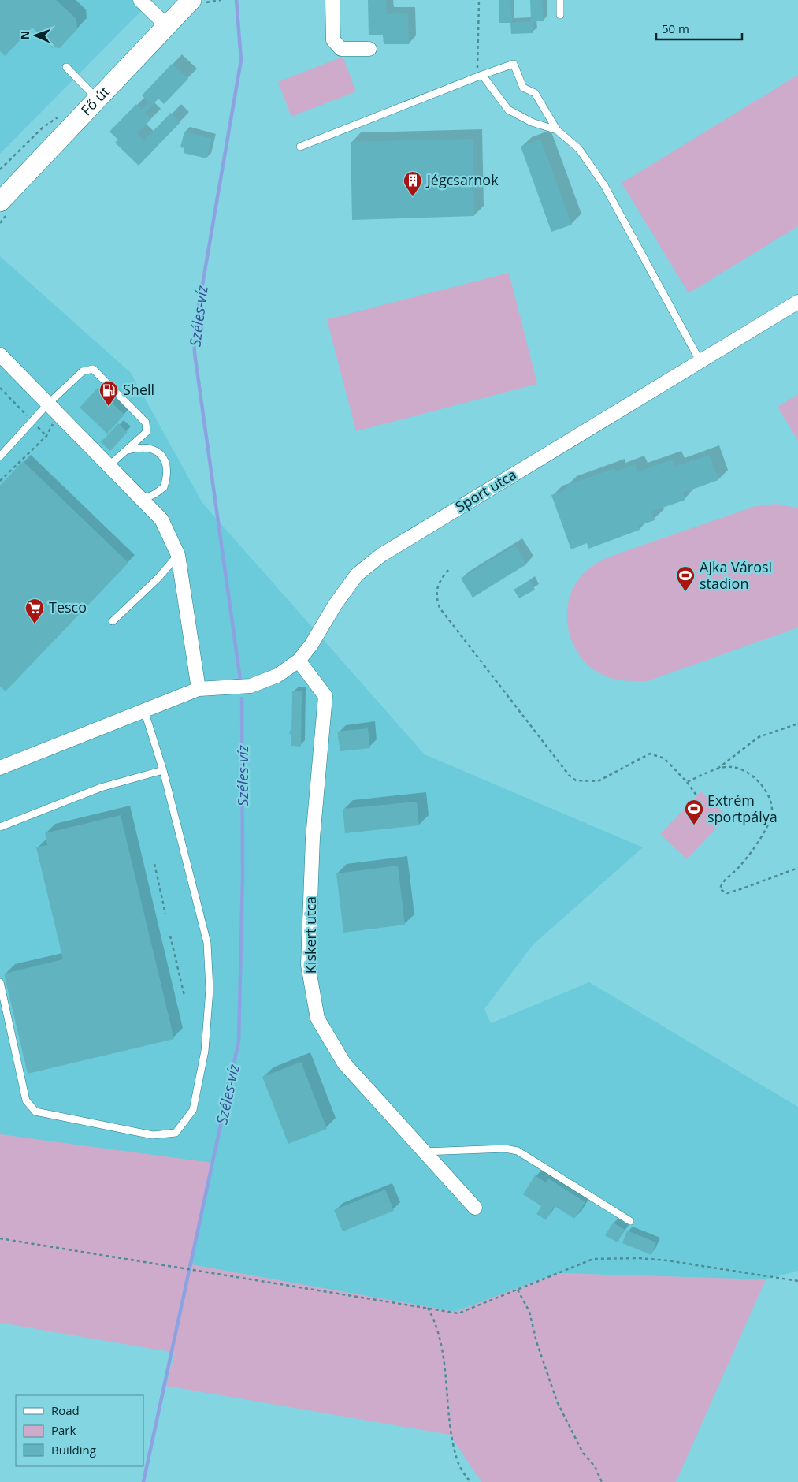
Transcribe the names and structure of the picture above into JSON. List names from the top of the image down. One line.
{"streets":{"main road":["Fő út"],"street":["Sport utca","Kiskert utca"]},"crossings":[["Sport utca","Kiskert utca"]],"water":["Széles-víz"],"places":{"building":["Jégcsarnok"],"fuel station":["Shell"],"sports":["Ajka Városi stadion","Extrém sportpálya"],"supermarket":["Tesco"]},"legend":["Road","Park","Building"],"scale_bar":"50 m","north":"left"}
